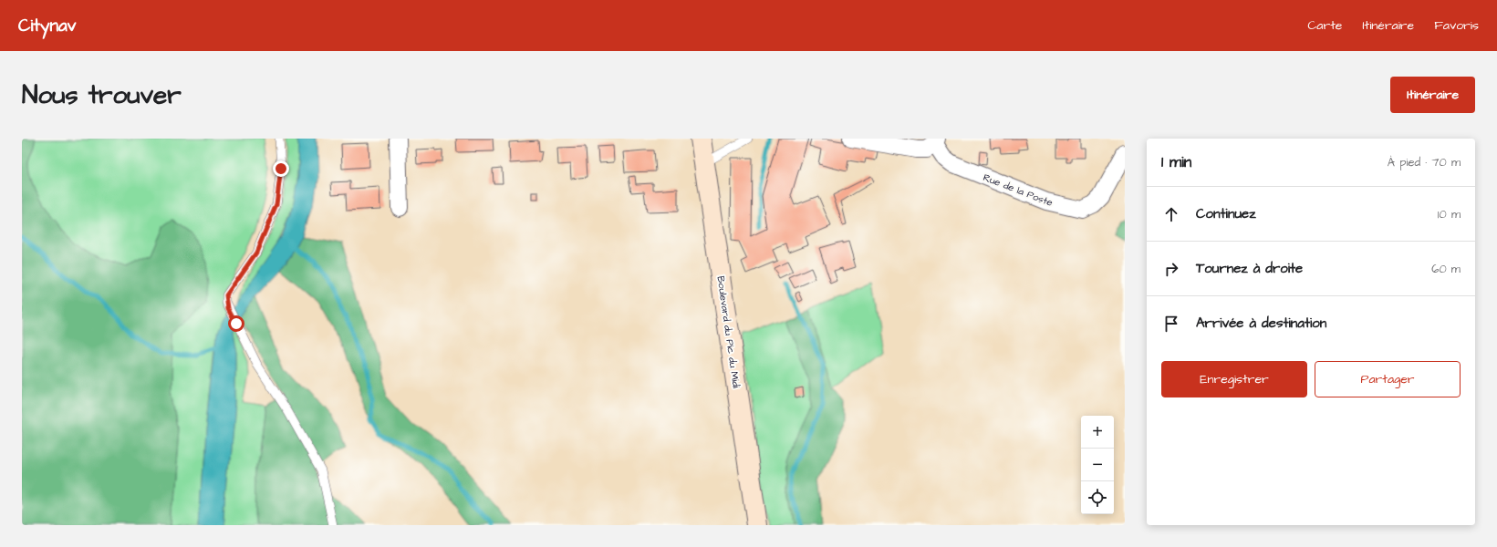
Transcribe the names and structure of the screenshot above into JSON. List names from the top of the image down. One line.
{"streets":{"main road":["Boulevard du Pic du Midi"],"street":["Rue de la Poste"]},"page":{"header":"Citynav","nav":["Carte","Itinéraire","Favoris"],"buttons":["Itinéraire",["Enregistrer","Partager"]],"title":"Nous trouver","heading":["1 min","À pied · 70 m"],"list":[["Continuez","10 m"],["Tournez à droite","60 m"],"Arrivée à destination"],"map_buttons":["+","−"]}}
